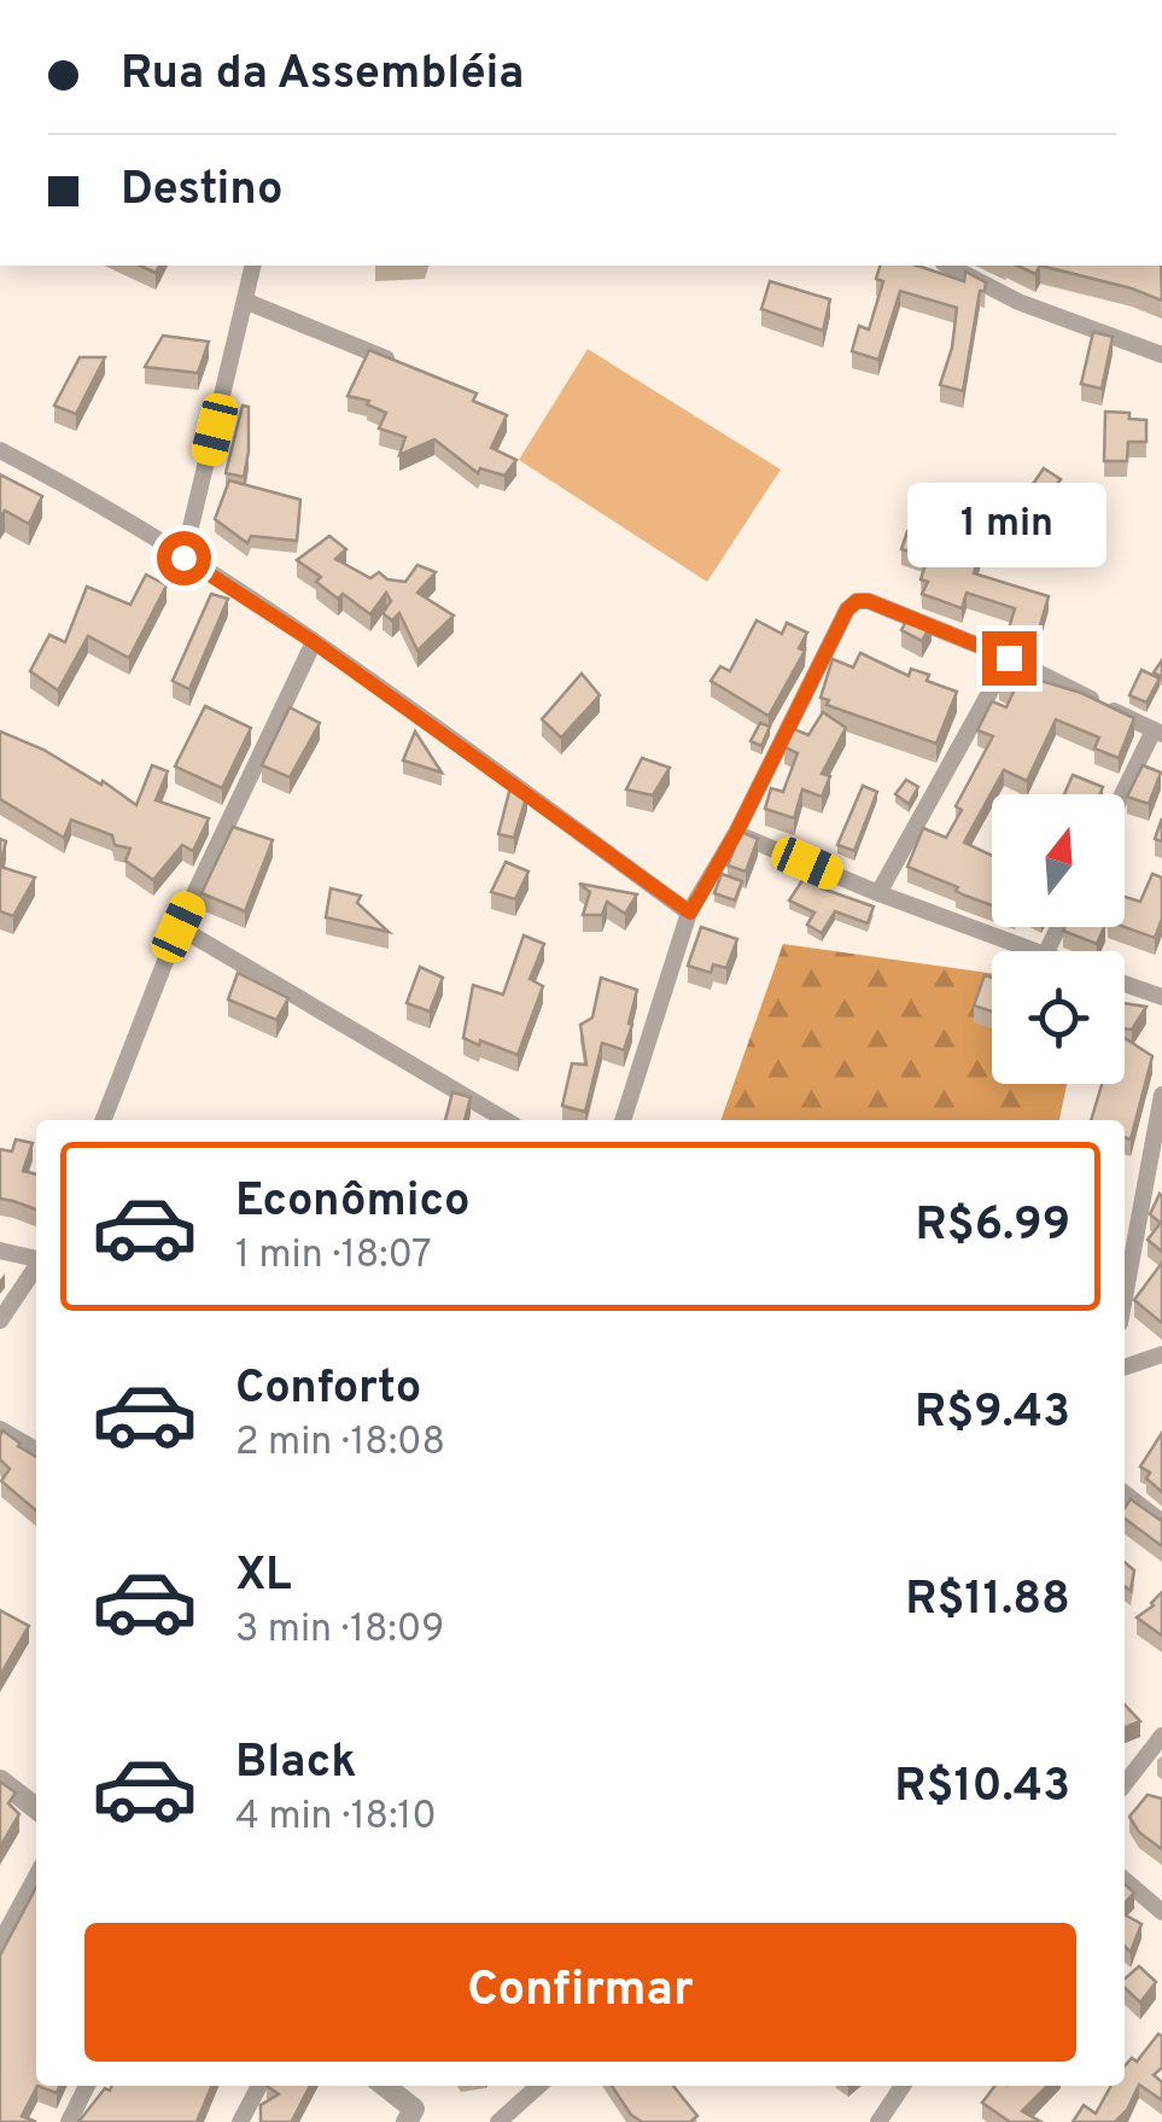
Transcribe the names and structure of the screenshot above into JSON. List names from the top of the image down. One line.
{"north":"top","page":{"banner":["Rua da Assembléia","Destino"],"bubble":"1 min","list":[{"name":"Econômico","note":"1 min · 18:07","value":"R$6.99"},{"name":"Conforto","note":"2 min · 18:08","value":"R$9.43"},{"name":"XL","note":"3 min · 18:09","value":"R$11.88"},{"name":"Black","note":"4 min · 18:10","value":"R$10.43"}],"buttons":"Confirmar"}}
